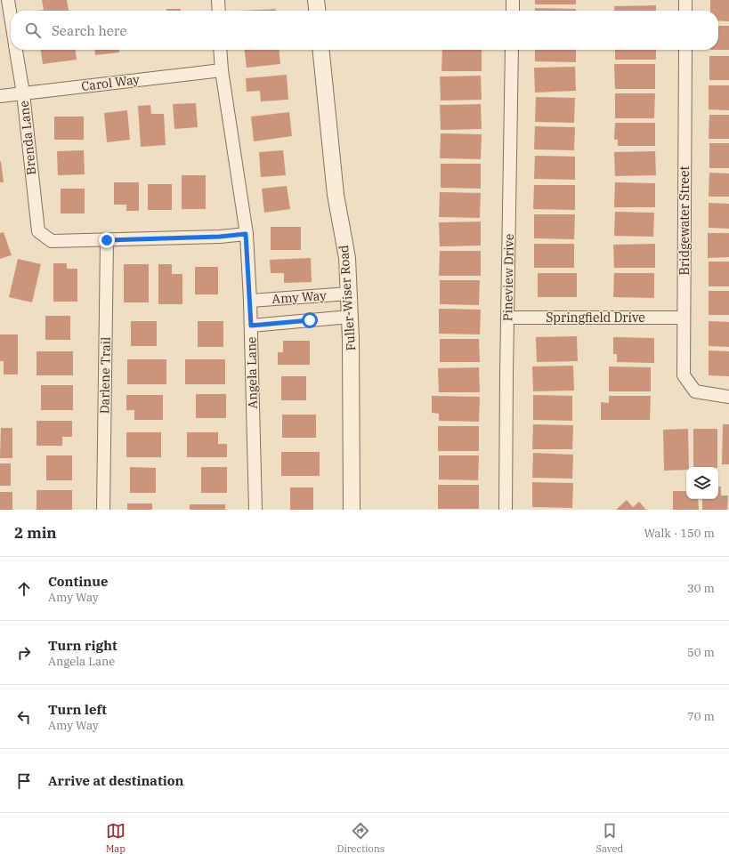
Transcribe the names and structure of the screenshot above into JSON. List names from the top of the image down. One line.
{"streets":{"street":["Carol Way","Brenda Lane","Bridgewater Street","Pineview Drive","Amy Way","Fuller-Wiser Road","Springfield Drive","Angela Lane","Darlene Trail"]},"crossings":[["Carol Way","Brenda Lane"],["Carol Way","Angela Lane"],["Brenda Lane","Darlene Trail"],["Bridgewater Street","Springfield Drive"],["Pineview Drive","Springfield Drive"],["Amy Way","Fuller-Wiser Road"],["Amy Way","Angela Lane"]],"page":{"search":"Search here","heading":["2 min","Walk · 150 m"],"list":[["Continue","Amy Way","30 m"],["Turn right","Angela Lane","50 m"],["Turn left","Amy Way","70 m"],"Arrive at destination"],"nav":["Map","Directions","Saved"]}}
